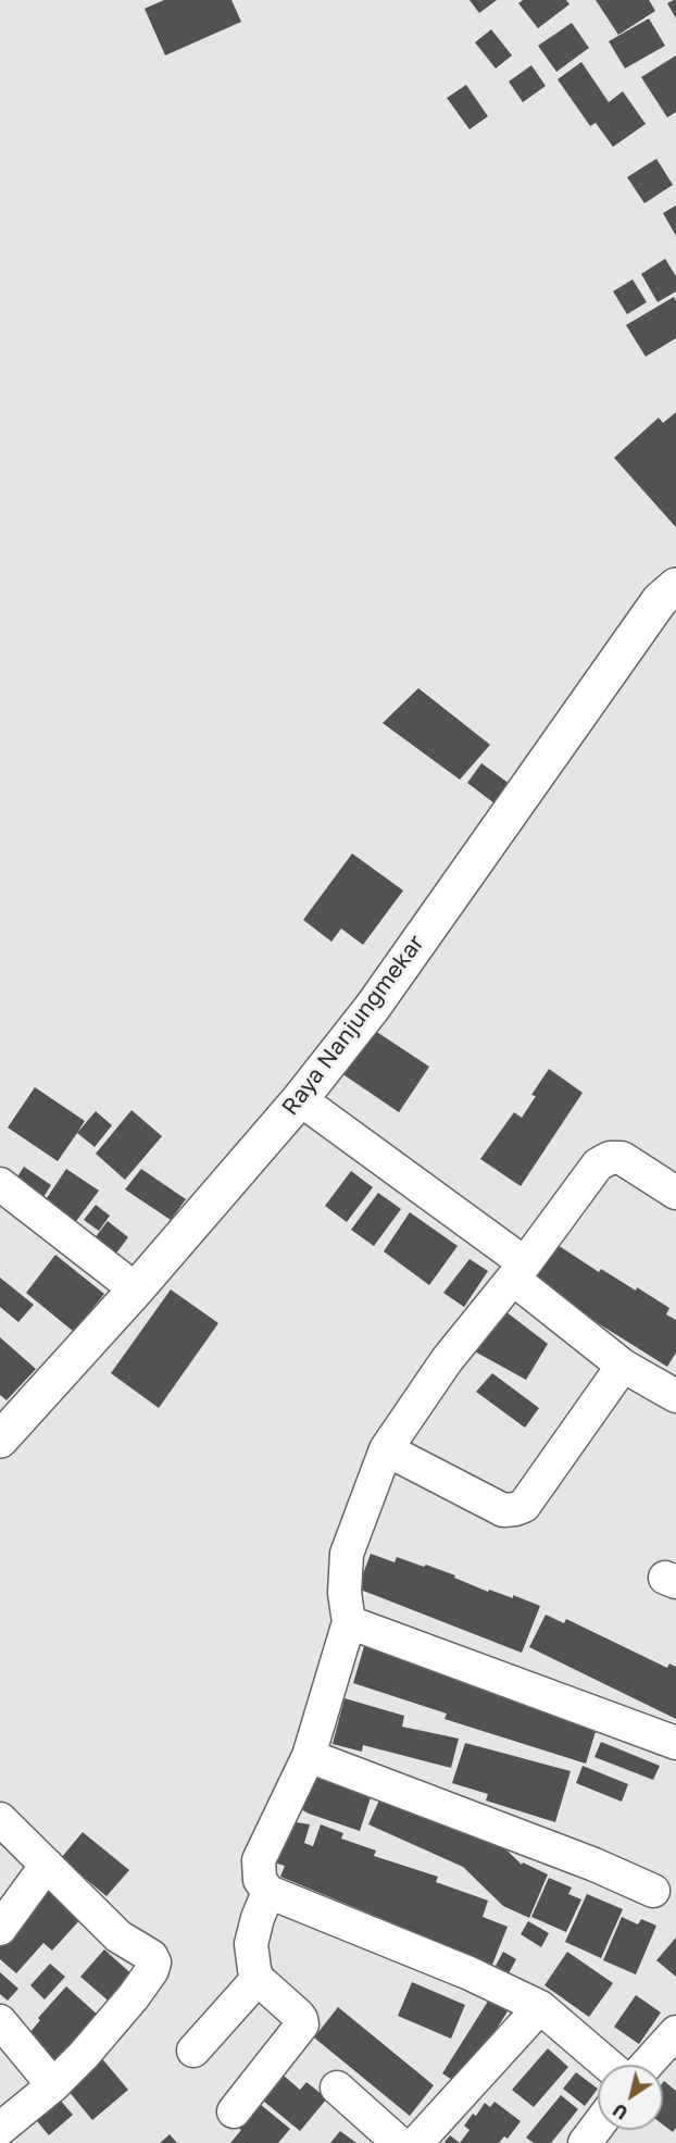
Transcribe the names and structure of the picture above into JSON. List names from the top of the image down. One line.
{"streets":{"street":["Raya Nanjungmekar"]},"north":"bottom left"}
